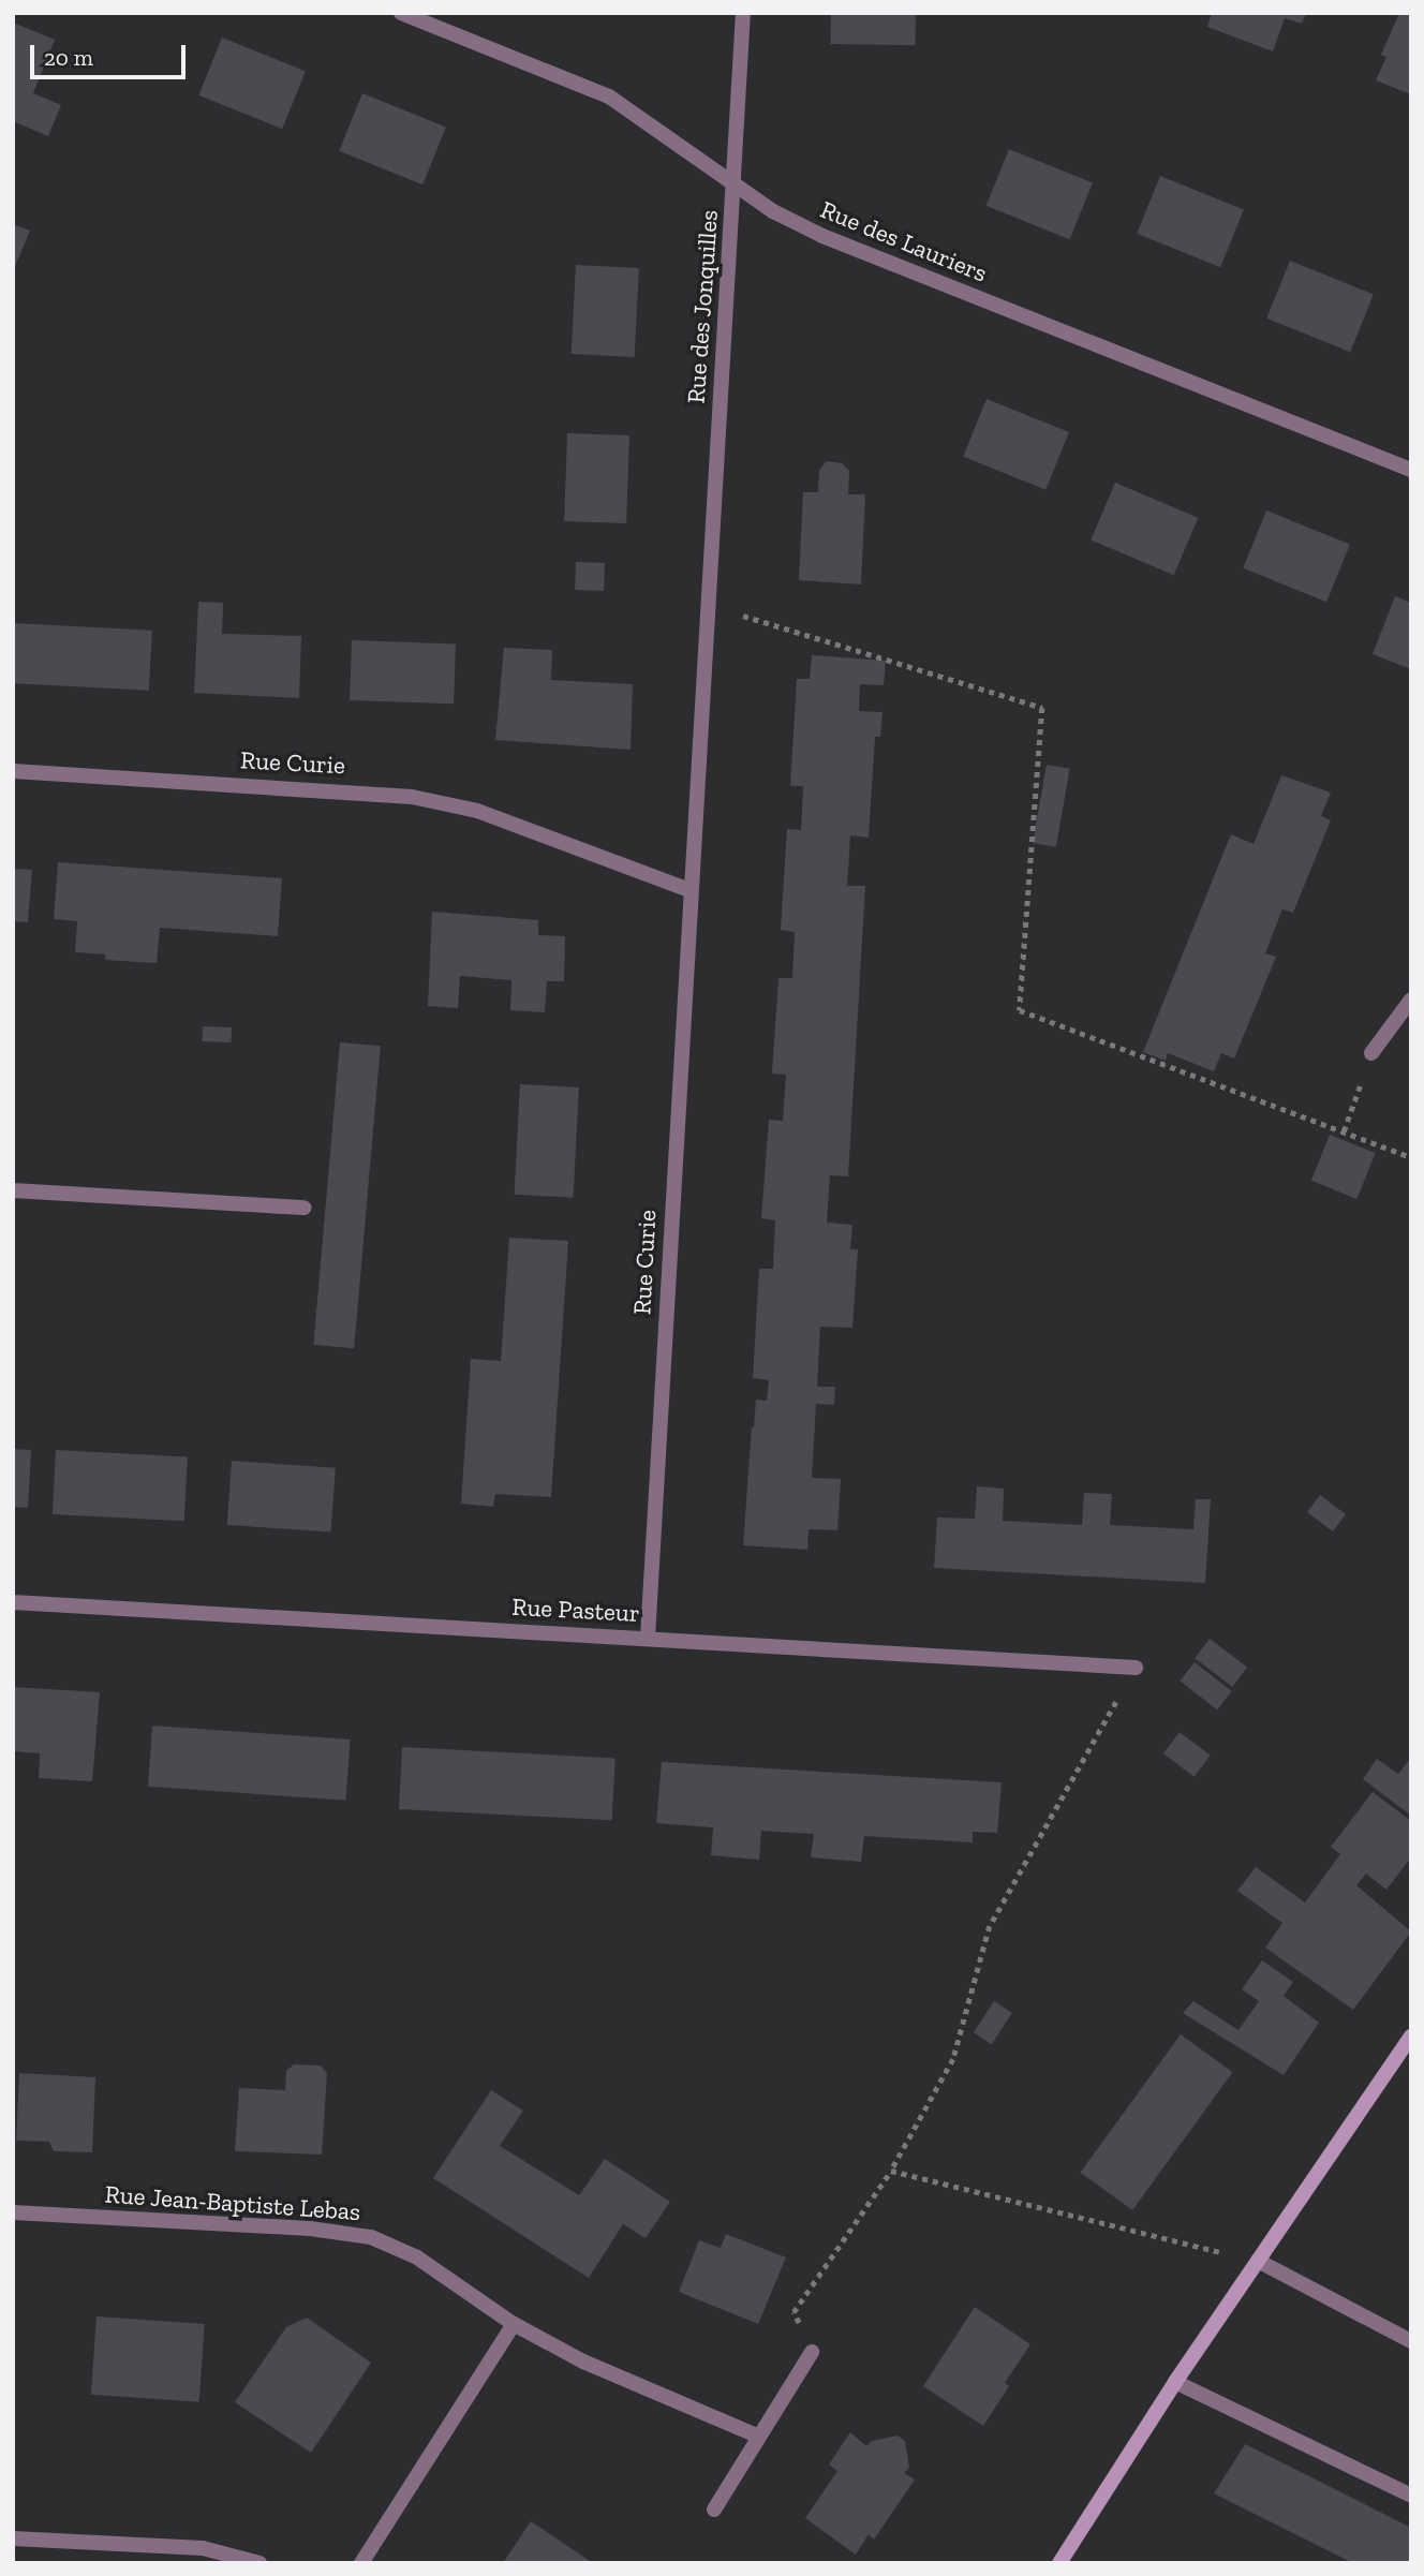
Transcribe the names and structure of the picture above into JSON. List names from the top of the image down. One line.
{"streets":{"street":["Rue des Lauriers","Rue des Jonquilles","Rue Curie","Rue Pasteur","Rue Jean-Baptiste Lebas"]},"crossings":[["Rue des Lauriers","Rue des Jonquilles"],["Rue des Jonquilles","Rue Curie"],["Rue Curie","Rue Pasteur"]],"scale_bar":"20 m"}
